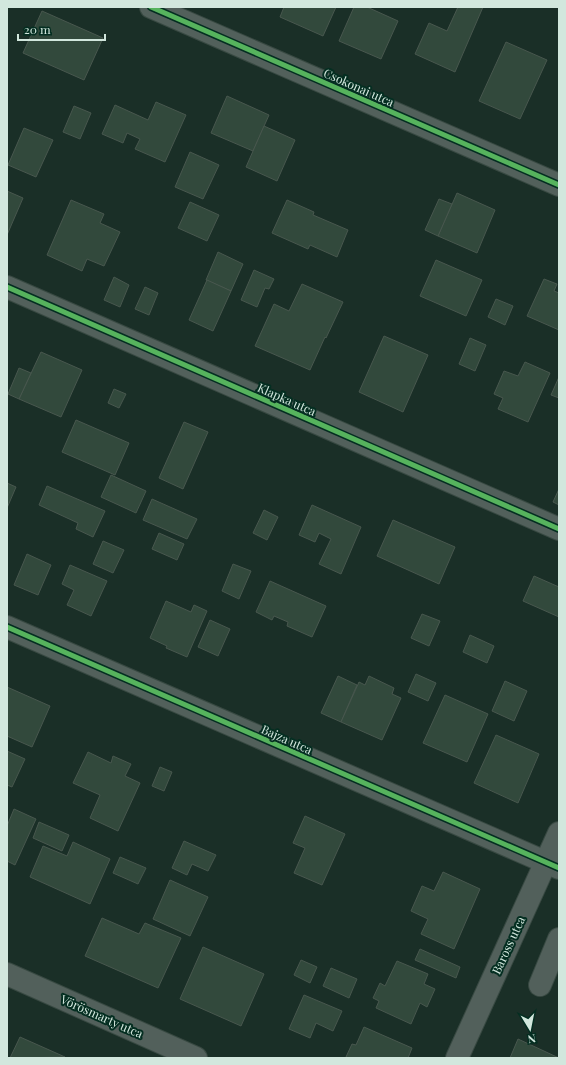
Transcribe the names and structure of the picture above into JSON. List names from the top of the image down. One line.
{"streets":{"street":["Csokonai utca","Klapka utca","Bajza utca","Baross utca","Vörösmarty utca"]},"crossings":[["Bajza utca","Baross utca"]],"scale_bar":"20 m","north":"bottom"}
